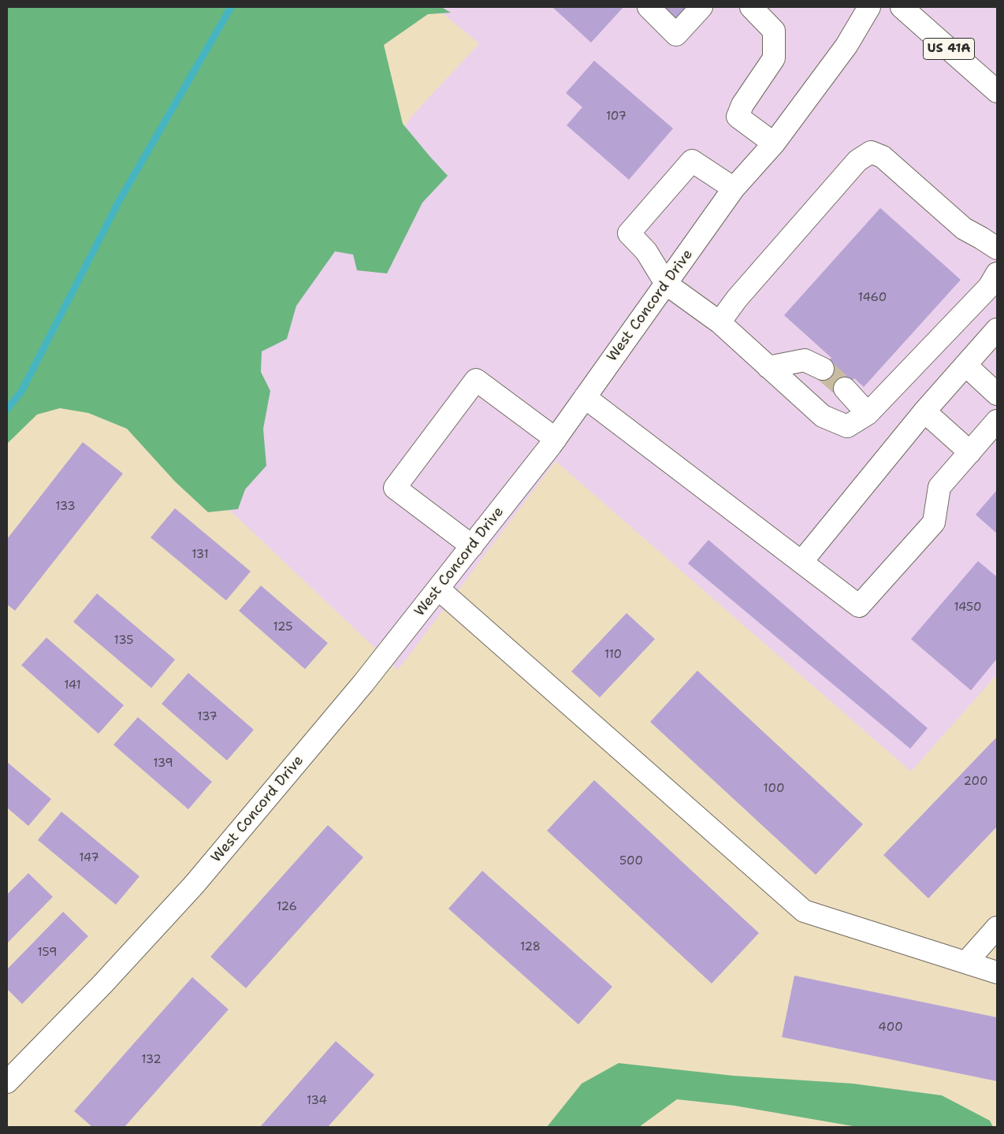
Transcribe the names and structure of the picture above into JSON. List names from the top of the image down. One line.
{"streets":{"main road":["US 41A","West Concord Drive"]},"house_numbers":["107","1460","133","131","1450","125","135","110","141","137","139","200","100","147","500","126","128","159","400","132","134"]}
